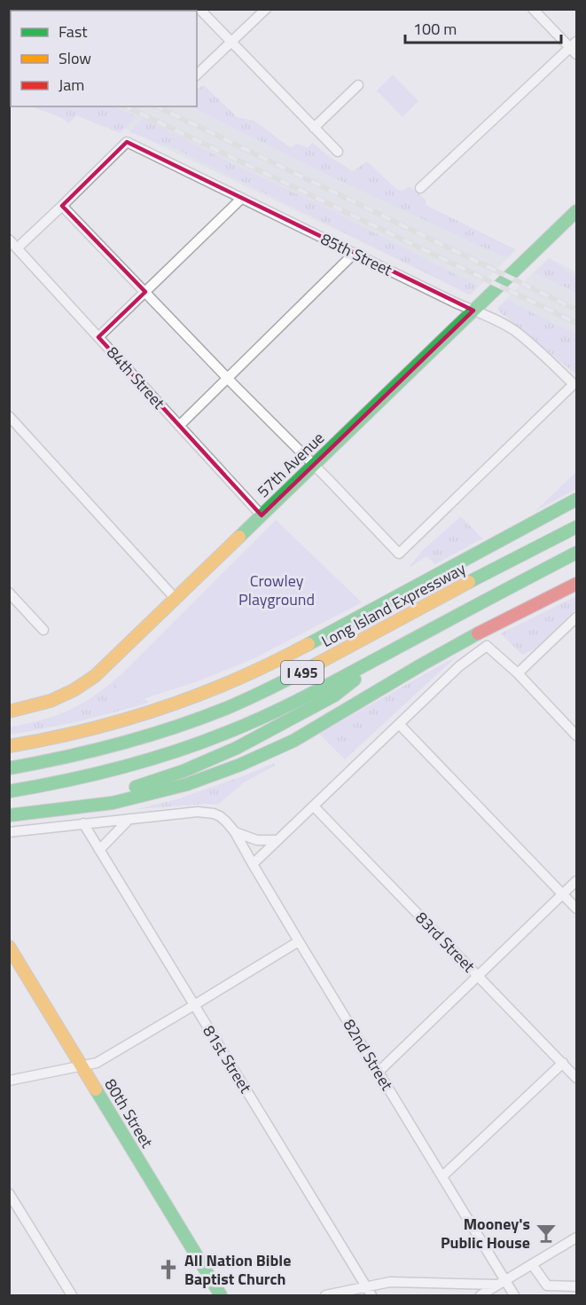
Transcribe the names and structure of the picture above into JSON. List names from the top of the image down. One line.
{"streets":{"main road":["57th Avenue","Long Island Expressway","I 495","80th Street"],"street":["85th Street","84th Street","83rd Street","82nd Street","81st Street"]},"crossings":[["85th Street","57th Avenue"],["84th Street","57th Avenue"]],"parks":["Crowley Playground"],"places":{"bar":["Mooney's Public House"],"church":["All Nation Bible Baptist Church"]},"legend":["Fast","Slow","Jam"],"scale_bar":"100 m"}
